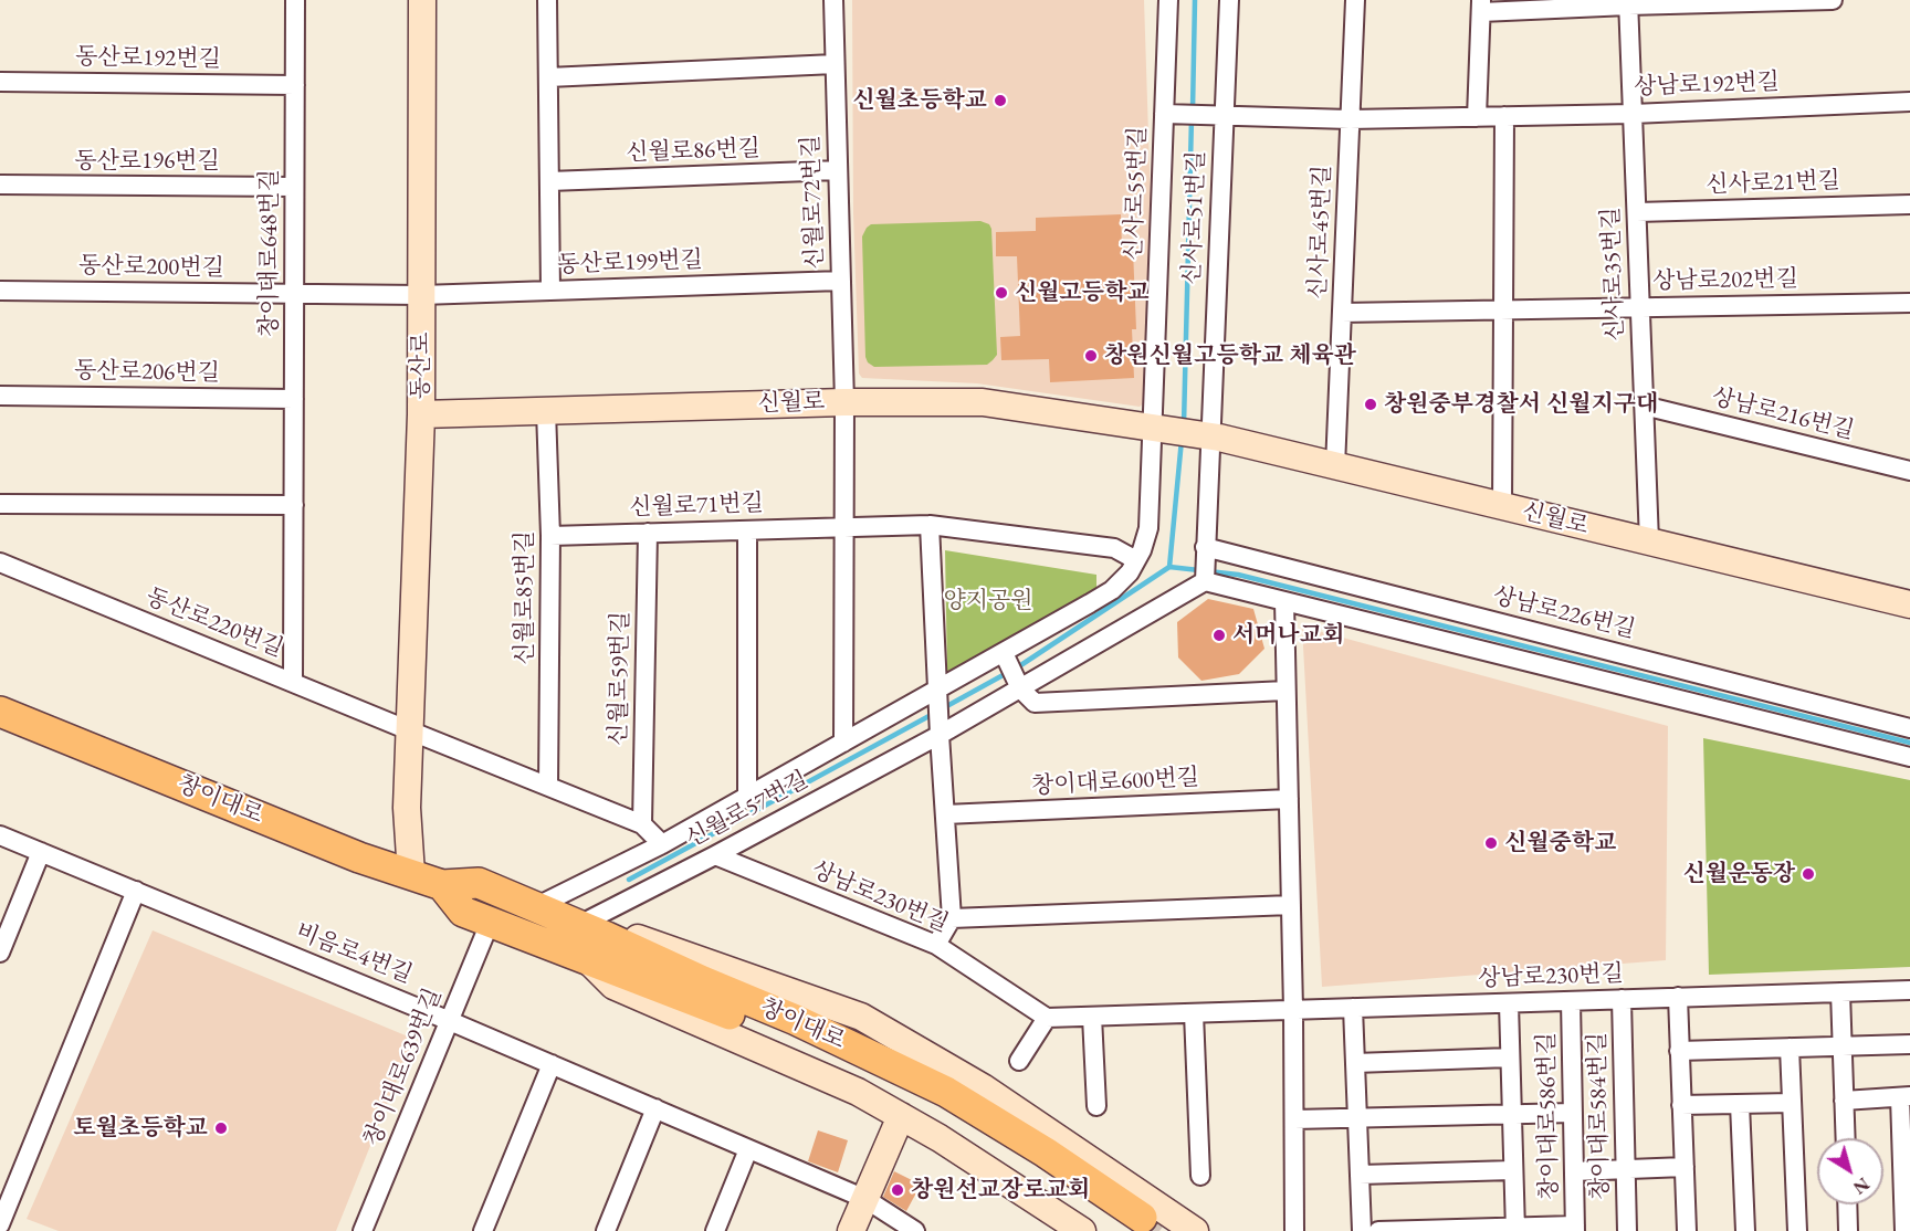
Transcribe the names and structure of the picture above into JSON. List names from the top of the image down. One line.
{"streets":{"main road":["창이대로"],"street":["동산로192번길","상남로192번길","신월로86번길","동산로196번길","신사로21번길","신사로55번길","신월로72번길","신사로51번길","신사로45번길","창이대로648번길","동산로199번길","동산로200번길","신사로35번길","상남로202번길","동산로","동산로206번길","신월로","상남로216번길","신월로71번길","신월로85번길","상남로226번길","동산로220번길","신월로59번길","창이대로600번길","신월로57번길","상남로230번길","비음로4번길","창이대로639번길","창이대로586번길","창이대로584번길"]},"crossings":[["동산로192번길","창이대로648번길"],["상남로192번길","신사로55번길"],["상남로192번길","신사로51번길"],["상남로192번길","신사로45번길"],["상남로192번길","신사로35번길"],["신월로86번길","신월로72번길"],["동산로196번길","창이대로648번길"],["신사로21번길","신사로35번길"],["신사로55번길","신월로"],["신월로72번길","동산로199번길"],["신월로72번길","신월로"],["신사로51번길","신월로"],["신사로45번길","상남로202번길"],["신사로45번길","신월로"],["창이대로648번길","동산로200번길"],["창이대로648번길","동산로206번길"],["창이대로648번길","동산로220번길"],["동산로199번길","동산로200번길"],["동산로199번길","동산로"],["동산로200번길","동산로"],["신사로35번길","상남로202번길"],["신사로35번길","신월로"],["신사로35번길","상남로216번길"],["동산로","신월로"],["동산로","동산로220번길"],["동산로","창이대로"],["신월로","신월로85번길"],["신월로71번길","신월로85번길"],["신월로71번길","신월로59번길"],["창이대로","신월로57번길"],["창이대로","창이대로639번길"],["신월로57번길","상남로230번길"],["상남로230번길","창이대로586번길"],["상남로230번길","창이대로584번길"],["비음로4번길","창이대로639번길"]],"parks":["양지공원"],"places":["신월초등학교","신월고등학교","창원신월고등학교 체육관","창원중부경찰서 신월지구대","서머나교회","신월중학교","신월운동장","토월초등학교","창원선교장로교회"],"north":"bottom right"}
